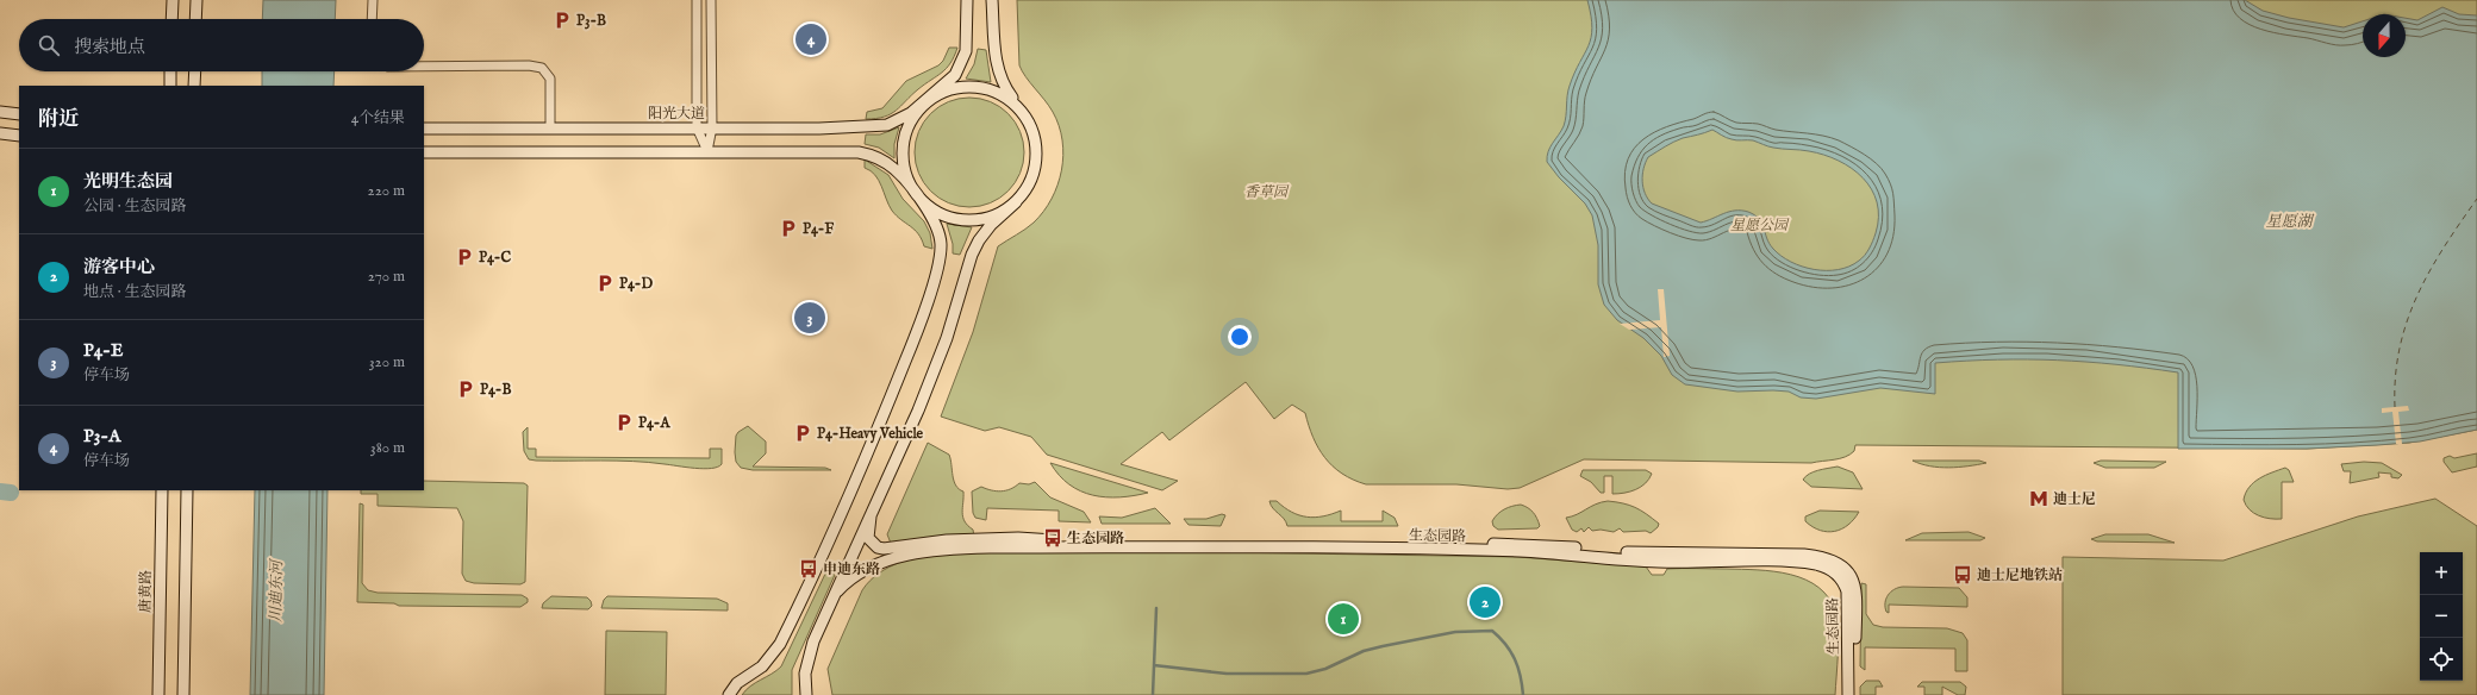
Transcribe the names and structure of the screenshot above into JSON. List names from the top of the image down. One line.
{"streets":{"street":["阳光大道","生态园路","唐黄路"]},"water":["星愿湖","川迪东河"],"parks":["香草园","星愿公园"],"places":{"parking":["P3-B","P4-F","P4-C","P4-D","P4-B","P4-A","P4-Heavy Vehicle"],"metro station":["迪士尼"],"bus stop":["生态园路","申迪东路","迪士尼地铁站"]},"north":"bottom","page":{"search":"搜索地点","pins":["4","3","2","1"],"heading":["附近","4个结果"],"list":[{"mark":"1","name":"光明生态园","note":"公园 · 生态园路","value":"220 m"},{"mark":"2","name":"游客中心","note":"地点 · 生态园路","value":"270 m"},{"mark":"3","name":"P4-E","note":"停车场","value":"320 m"},{"mark":"4","name":"P3-A","note":"停车场","value":"380 m"}],"map_buttons":["+","−"]}}
